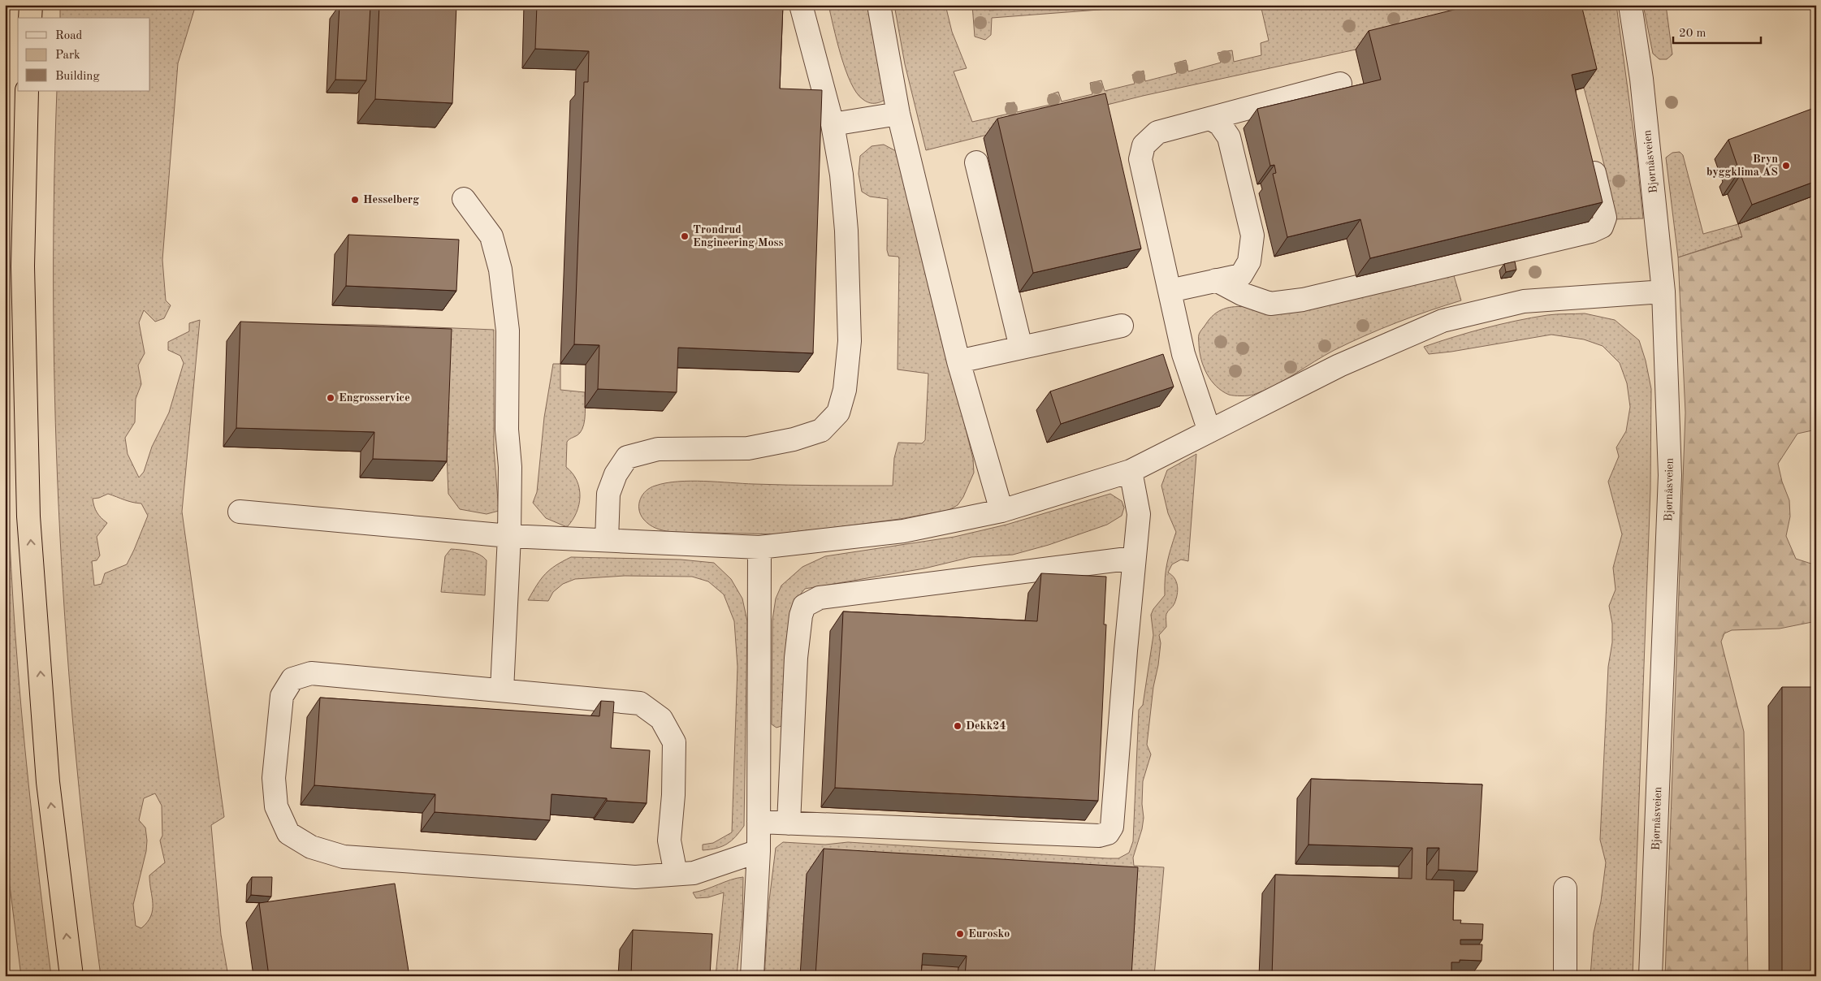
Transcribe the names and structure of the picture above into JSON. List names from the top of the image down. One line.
{"streets":{"street":["Bjørnåsveien"]},"places":["Bryn byggklima AS","Hesselberg","Trondrud Engineering Moss","Engrosservice","Dekk24","Eurosko"],"legend":["Road","Park","Building"],"scale_bar":"20 m"}
